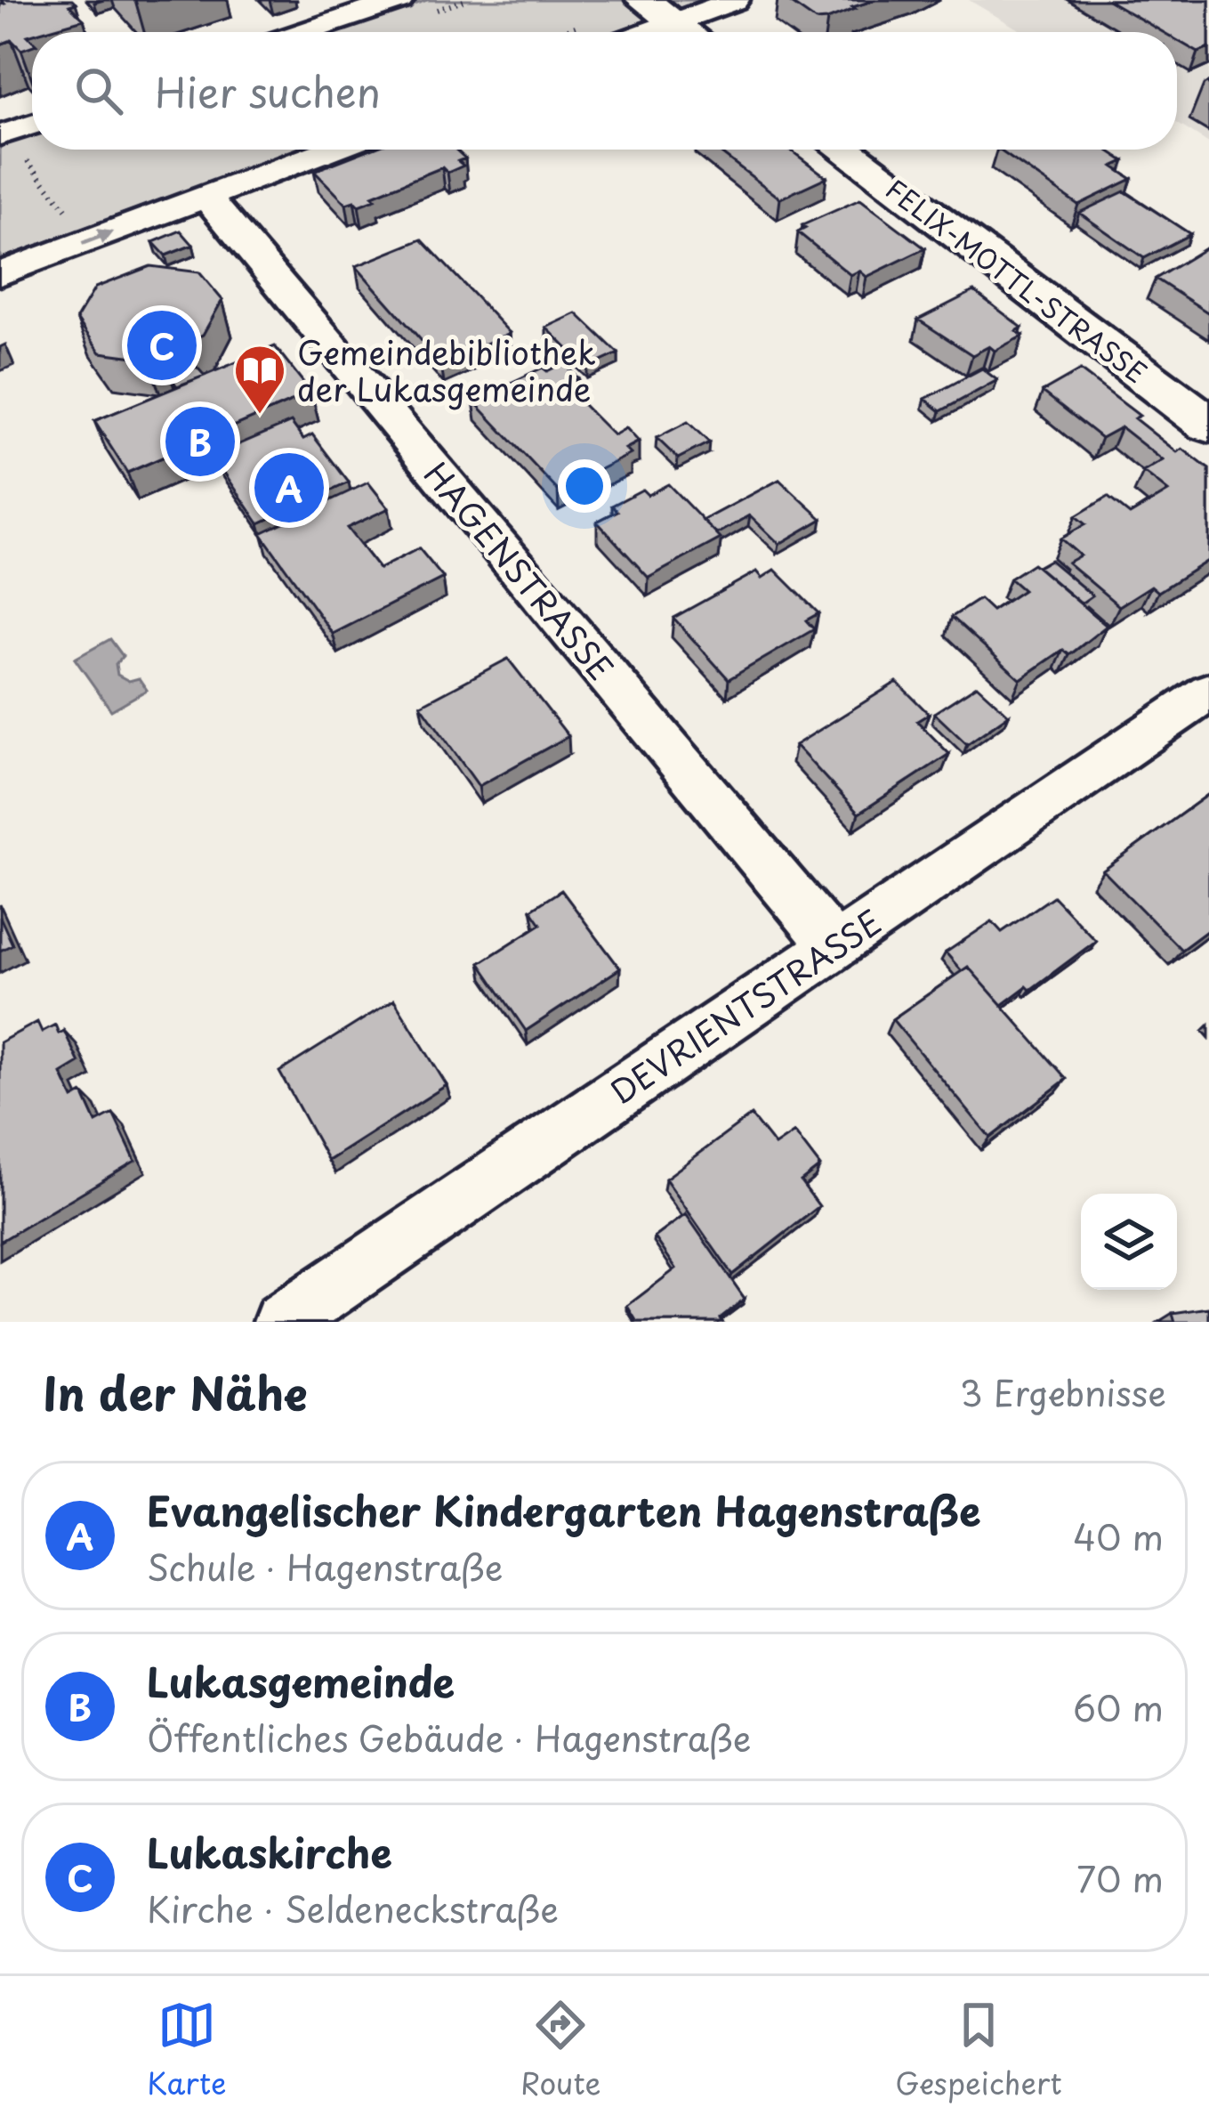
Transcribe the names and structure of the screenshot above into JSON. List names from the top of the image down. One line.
{"streets":{"street":["FELIX-MOTTL-STRASSE","HAGENSTRASSE","DEVRIENTSTRASSE"]},"crossings":[["HAGENSTRASSE","DEVRIENTSTRASSE"]],"places":{"library":["Gemeindebibliothek der Lukasgemeinde"]},"page":{"search":"Hier suchen","pins":["C","B","A"],"heading":["In der Nähe","3 Ergebnisse"],"list":[{"mark":"A","name":"Evangelischer Kindergarten Hagenstraße","note":"Schule · Hagenstraße","value":"40 m"},{"mark":"B","name":"Lukasgemeinde","note":"Öffentliches Gebäude · Hagenstraße","value":"60 m"},{"mark":"C","name":"Lukaskirche","note":"Kirche · Seldeneckstraße","value":"70 m"}],"nav":["Karte","Route","Gespeichert"]}}
